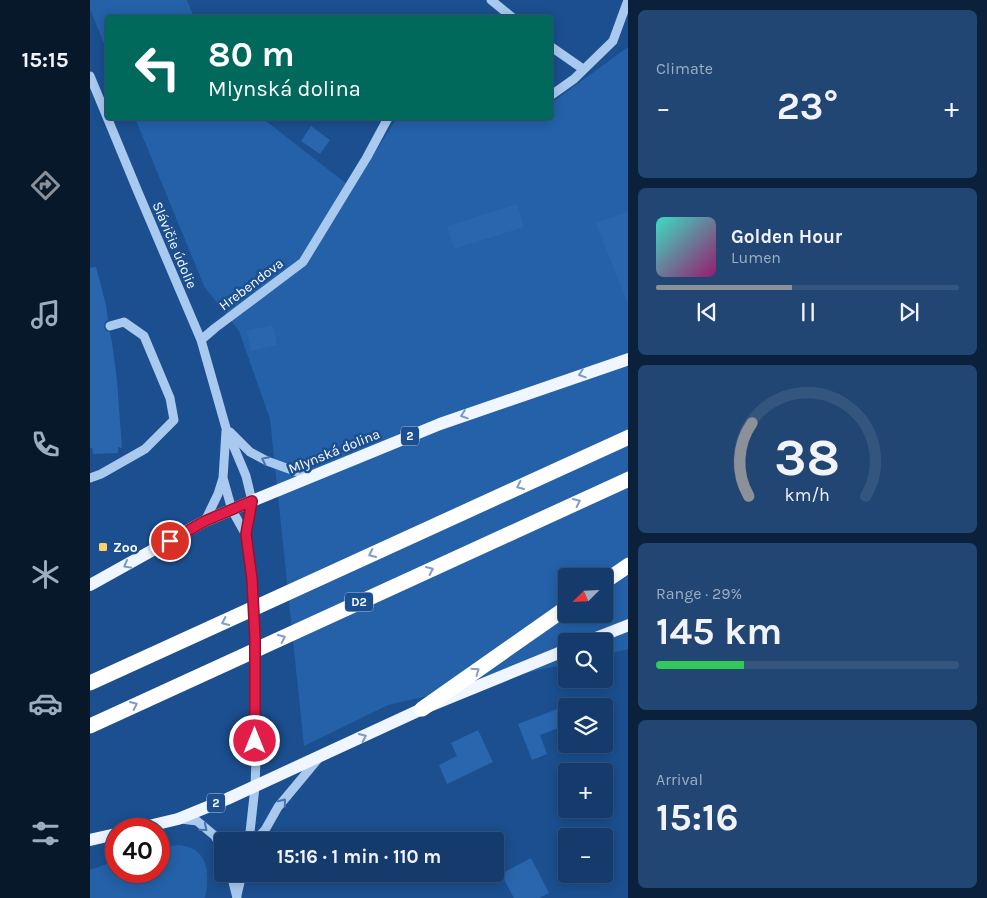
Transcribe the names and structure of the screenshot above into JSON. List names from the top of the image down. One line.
{"streets":{"highway":["D2"],"main road":["2","Mlynská dolina"],"street":["Slávičie údolie","Hrebendova"]},"crossings":[["Slávičie údolie","Hrebendova"],["Slávičie údolie","Mlynská dolina"]],"one_way":["Mlynská dolina"],"places":{"transit":["Zoo"]},"north":"bottom left","page":{"tabs":"15:15","tile":["Climate",["Range · 29%","145 km"],["Arrival","15:16"]],"turn":["80 m","Mlynská dolina"],"heat":["−","23°","+"],"song":["Golden Hour","Lumen"],"map_buttons":["+","−"],"limit":"40","trip":"15:16 · 1 min · 110 m","gauge":["38","km/h"]}}
